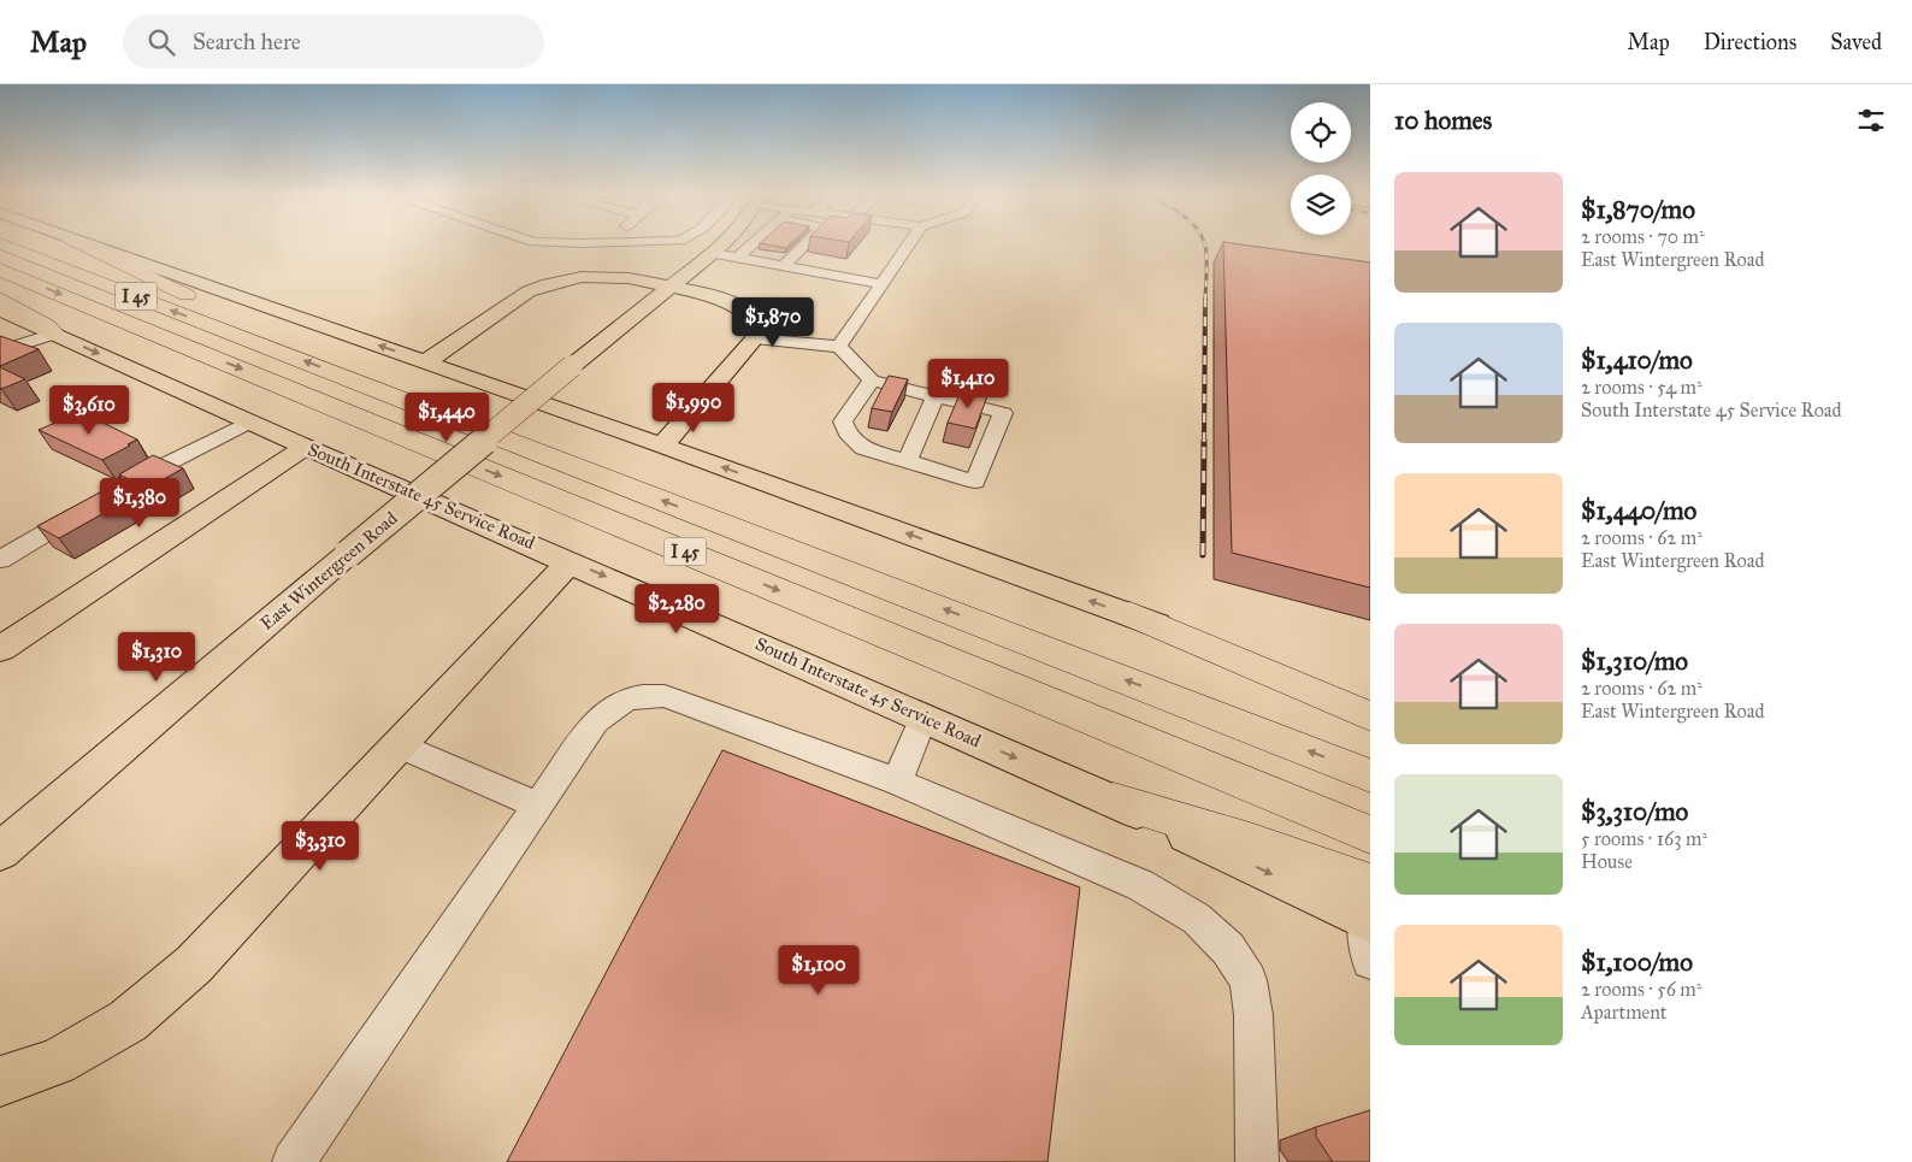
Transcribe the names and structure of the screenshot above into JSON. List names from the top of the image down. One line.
{"streets":{"highway":["I 45"],"main road":["South Interstate 45 Service Road","East Wintergreen Road"]},"page":{"header":"Map","search":"Search here","nav":["Map","Directions","Saved"],"heading":"10 homes","list":[{"name":"$1,870/mo","note":"2 rooms · 70 m² · East Wintergreen Road"},{"name":"$1,410/mo","note":"2 rooms · 54 m² · South Interstate 45 Service Road"},{"name":"$1,440/mo","note":"2 rooms · 62 m² · East Wintergreen Road"},{"name":"$1,310/mo","note":"2 rooms · 62 m² · East Wintergreen Road"},{"name":"$3,310/mo","note":"5 rooms · 163 m² · House"},{"name":"$1,100/mo","note":"2 rooms · 56 m² · Apartment"}],"price":["$1,870","$1,410","$1,990","$3,610","$1,440","$1,380","$2,280","$1,310","$3,310","$1,100"]}}
